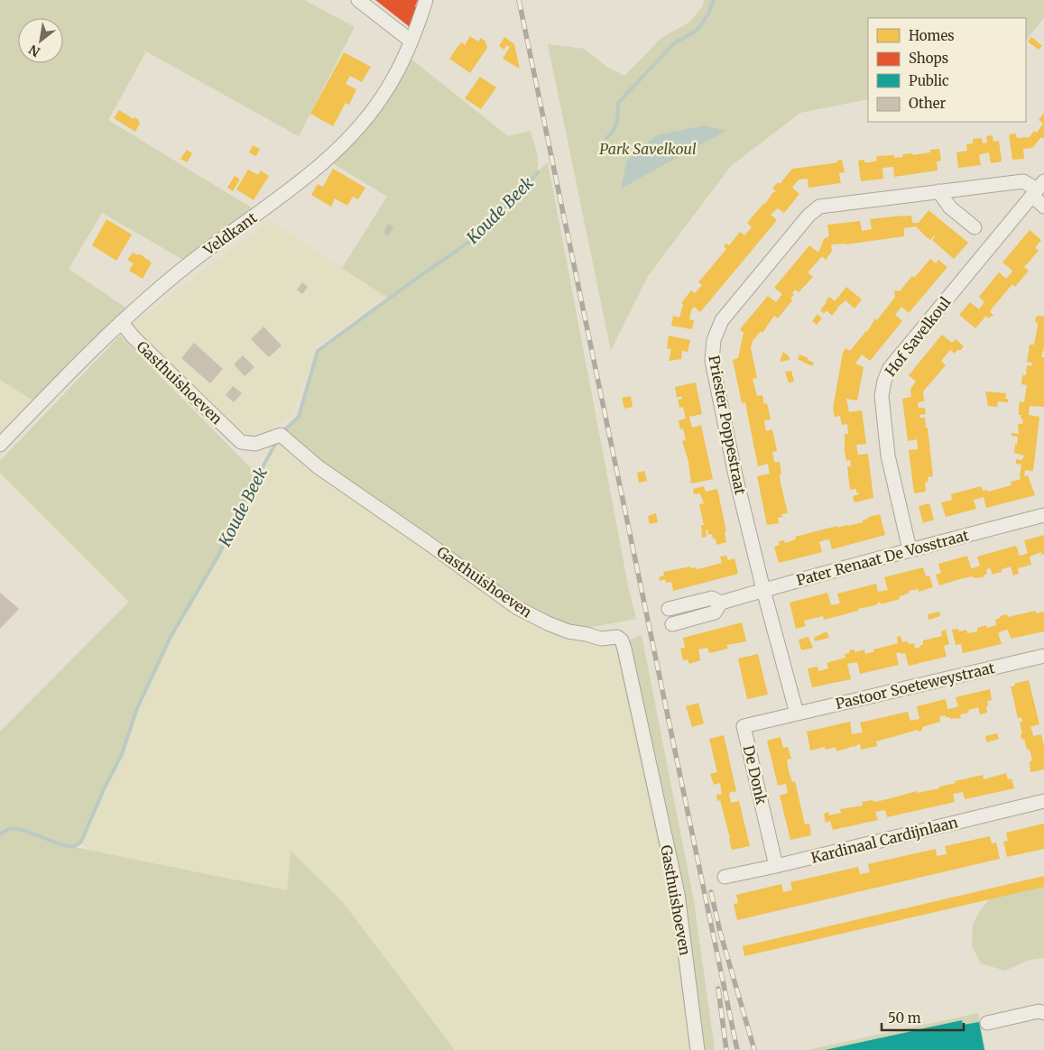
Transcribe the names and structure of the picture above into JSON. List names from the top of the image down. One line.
{"streets":{"street":["Veldkant","Hof Savelkoul","Gasthuishoeven","Priester Poppestraat","Pater Renaat De Vosstraat","Pastoor Soeteweystraat","De Donk","Kardinaal Cardijnlaan"]},"crossings":[["Veldkant","Gasthuishoeven"],["Hof Savelkoul","Priester Poppestraat"],["Hof Savelkoul","Pater Renaat De Vosstraat"],["Priester Poppestraat","Pater Renaat De Vosstraat"],["Priester Poppestraat","Pastoor Soeteweystraat"],["Priester Poppestraat","De Donk"],["Pastoor Soeteweystraat","De Donk"],["De Donk","Kardinaal Cardijnlaan"]],"water":["Koude Beek"],"parks":["Park Savelkoul"],"legend":["Homes","Shops","Public","Other"],"scale_bar":"50 m","north":"bottom left"}
